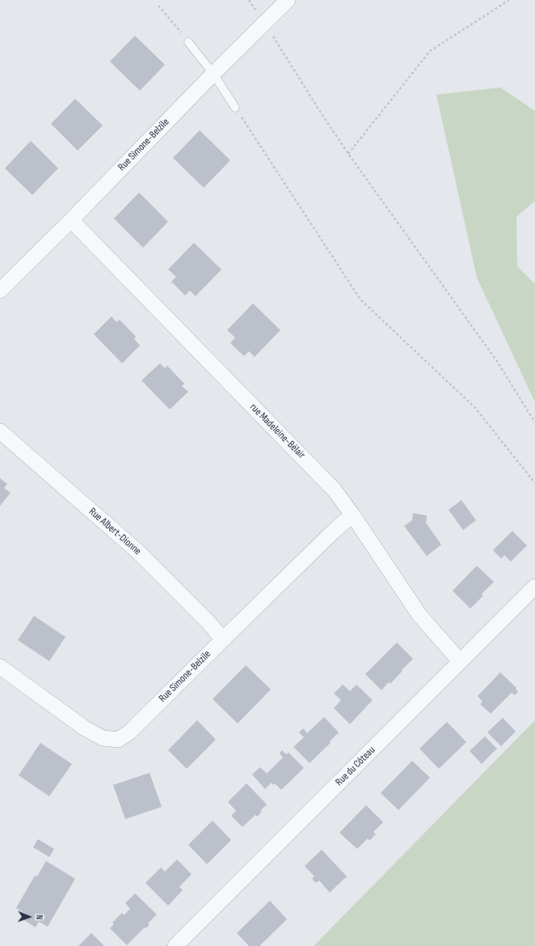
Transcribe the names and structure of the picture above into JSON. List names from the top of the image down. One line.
{"streets":{"street":["Rue Simone-Belzile","rue Madeleine-Bélair","Rue Albert-Dionne","Rue du Côteau"]},"crossings":[["Rue Simone-Belzile","rue Madeleine-Bélair"],["Rue Simone-Belzile","Rue Albert-Dionne"],["rue Madeleine-Bélair","Rue du Côteau"]],"north":"right"}
